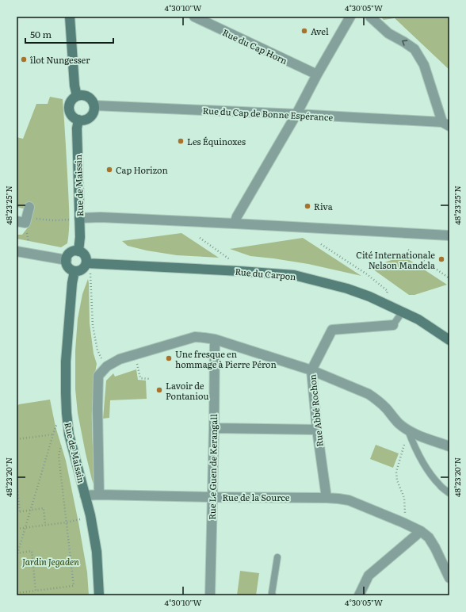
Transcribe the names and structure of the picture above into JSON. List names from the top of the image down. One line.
{"streets":{"street":["Rue du Cap Horn","Rue du Cap de Bonne Espérance","Rue de Maissin","Rue du Carpon","Rue Abbé Rochon","Rue Le Guen de Kerangall","Rue de la Source"]},"crossings":[["Rue du Cap de Bonne Espérance","Rue de Maissin"],["Rue de Maissin","Rue du Carpon"],["Rue de Maissin","Rue de la Source"],["Rue du Carpon","Rue Abbé Rochon"],["Rue Abbé Rochon","Rue de la Source"],["Rue Le Guen de Kerangall","Rue de la Source"]],"parks":["Jardin Jegaden"],"places":["Avel","îlot Nungesser","Les Équinoxes","Cap Horizon","Riva","Cité Internationale Nelson Mandela","Une fresque en hommage à Pierre Péron","Lavoir de Pontaniou"],"scale_bar":"50 m","coordinates":["4°30'10\"W","4°30'05\"W","48°23'25\"N","48°23'20\"N"]}
